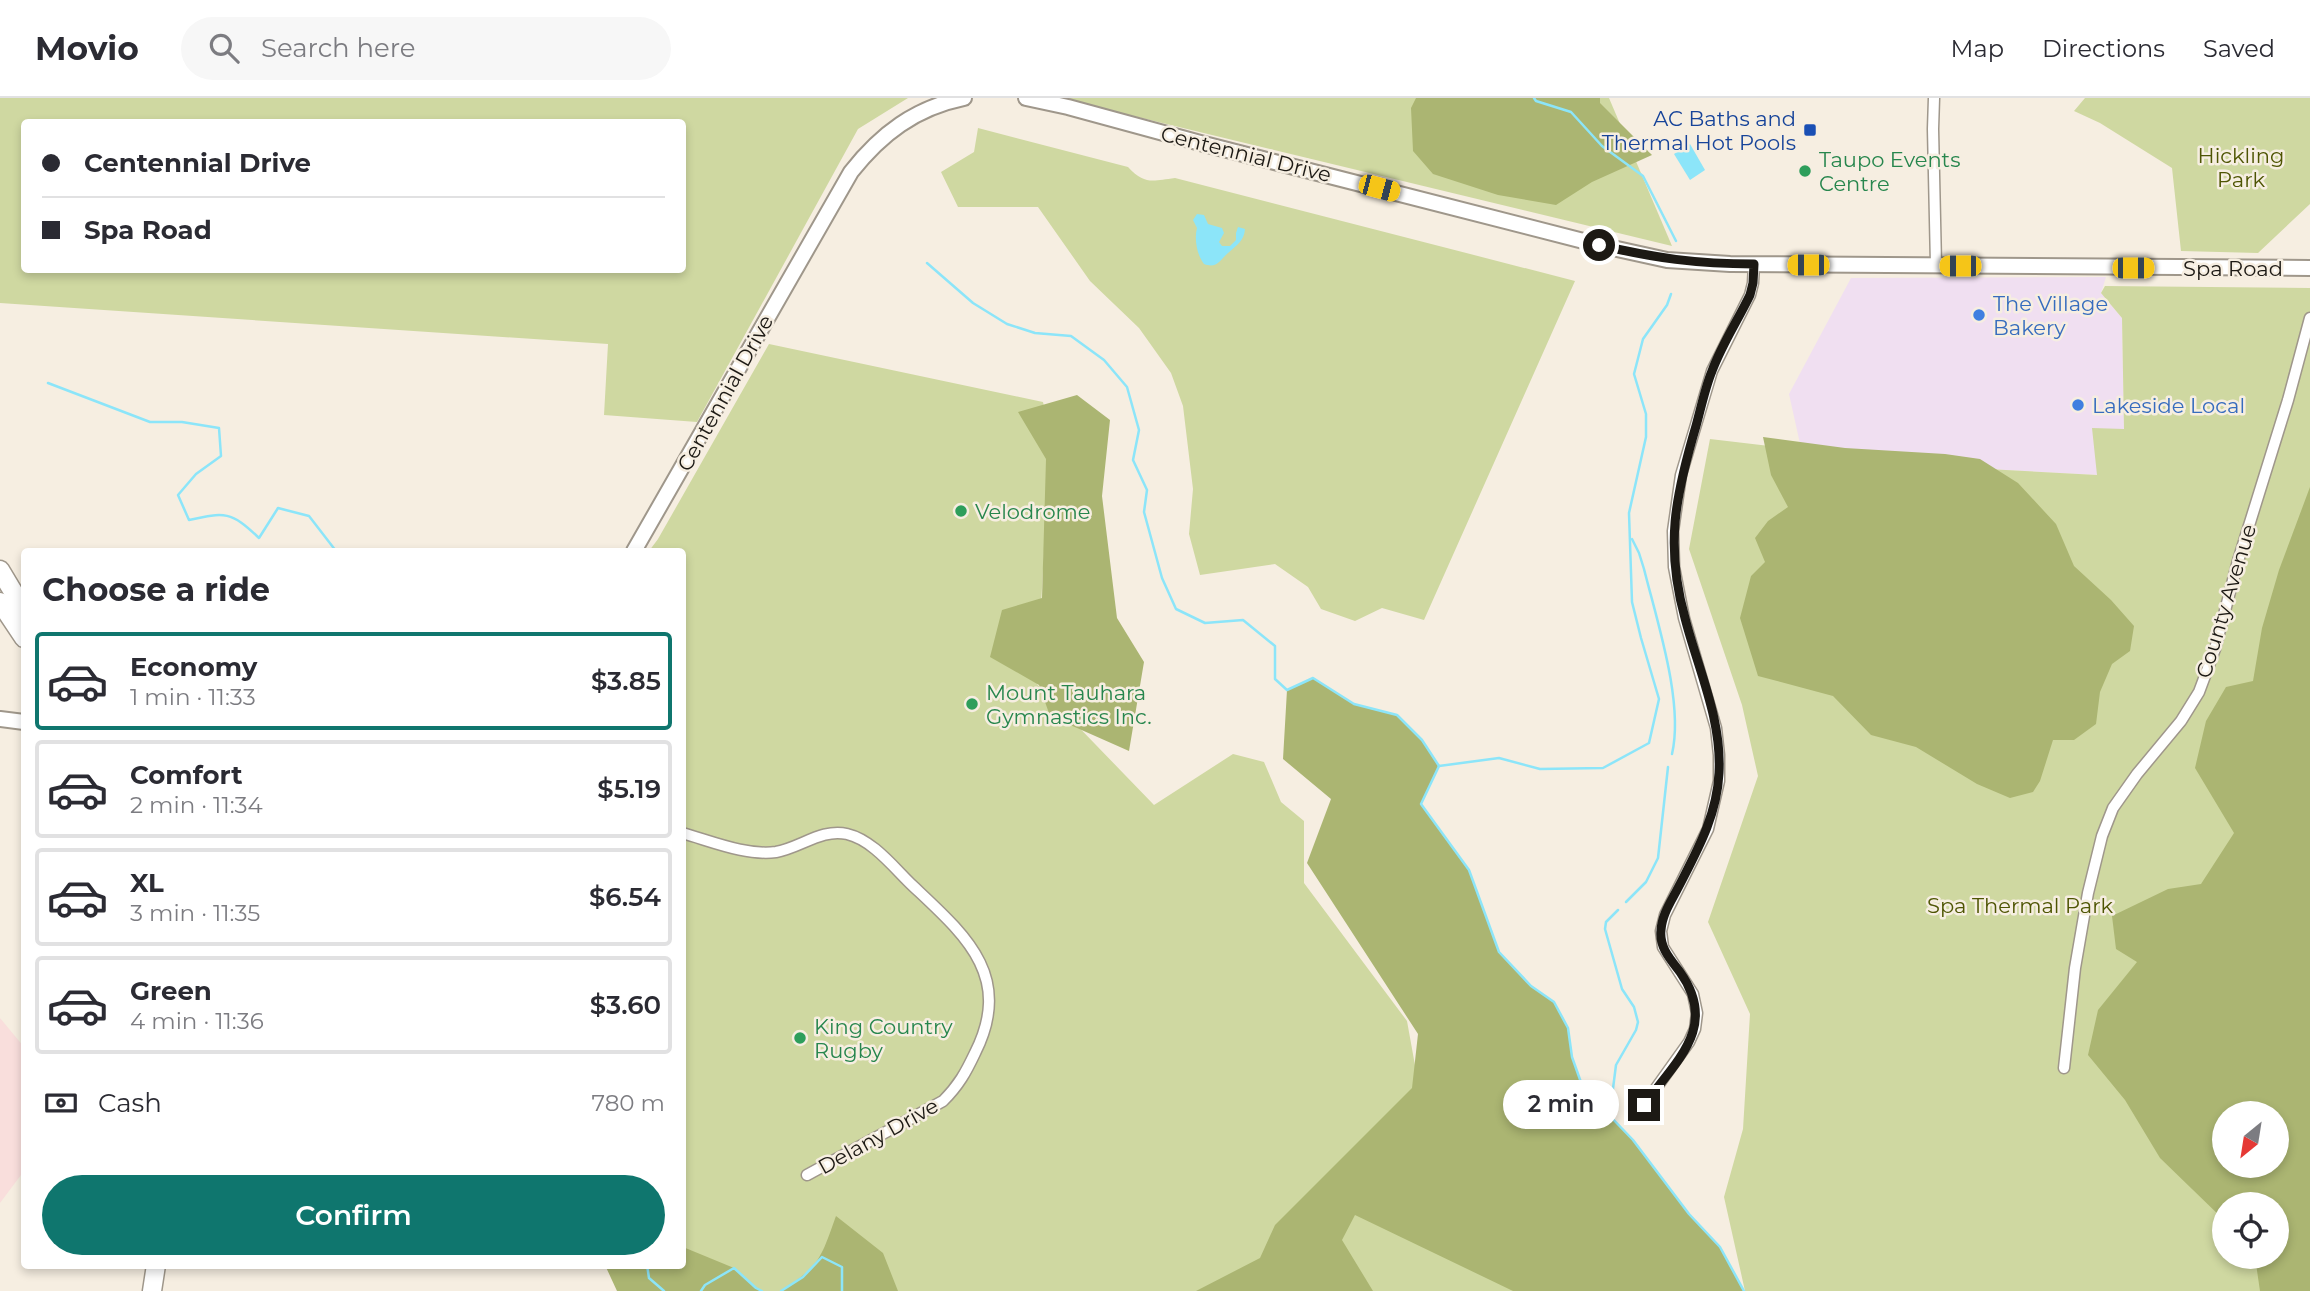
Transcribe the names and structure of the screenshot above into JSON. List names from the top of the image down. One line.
{"streets":{"main road":["Centennial Drive","Spa Road"],"street":["County Avenue","Delany Drive"]},"crossings":[["Centennial Drive","Spa Road"]],"parks":["Hickling Park","Spa Thermal Park"],"places":{"transit":["AC Baths and Thermal Hot Pools"],"other":["Taupo Events Centre","The Village Bakery","Lakeside Local","Velodrome","Mount Tauhara Gymnastics Inc.","King Country Rugby"]},"north":"bottom left","page":{"header":"Movio","search":"Search here","nav":["Map","Directions","Saved"],"banner":["Centennial Drive","Spa Road"],"heading":"Choose a ride","list":[{"name":"Economy","note":"1 min · 11:33","value":"$3.85"},{"name":"Comfort","note":"2 min · 11:34","value":"$5.19"},{"name":"XL","note":"3 min · 11:35","value":"$6.54"},{"name":"Green","note":"4 min · 11:36","value":"$3.60"}],"pay":["Cash","780 m"],"bubble":"2 min","buttons":"Confirm"}}
